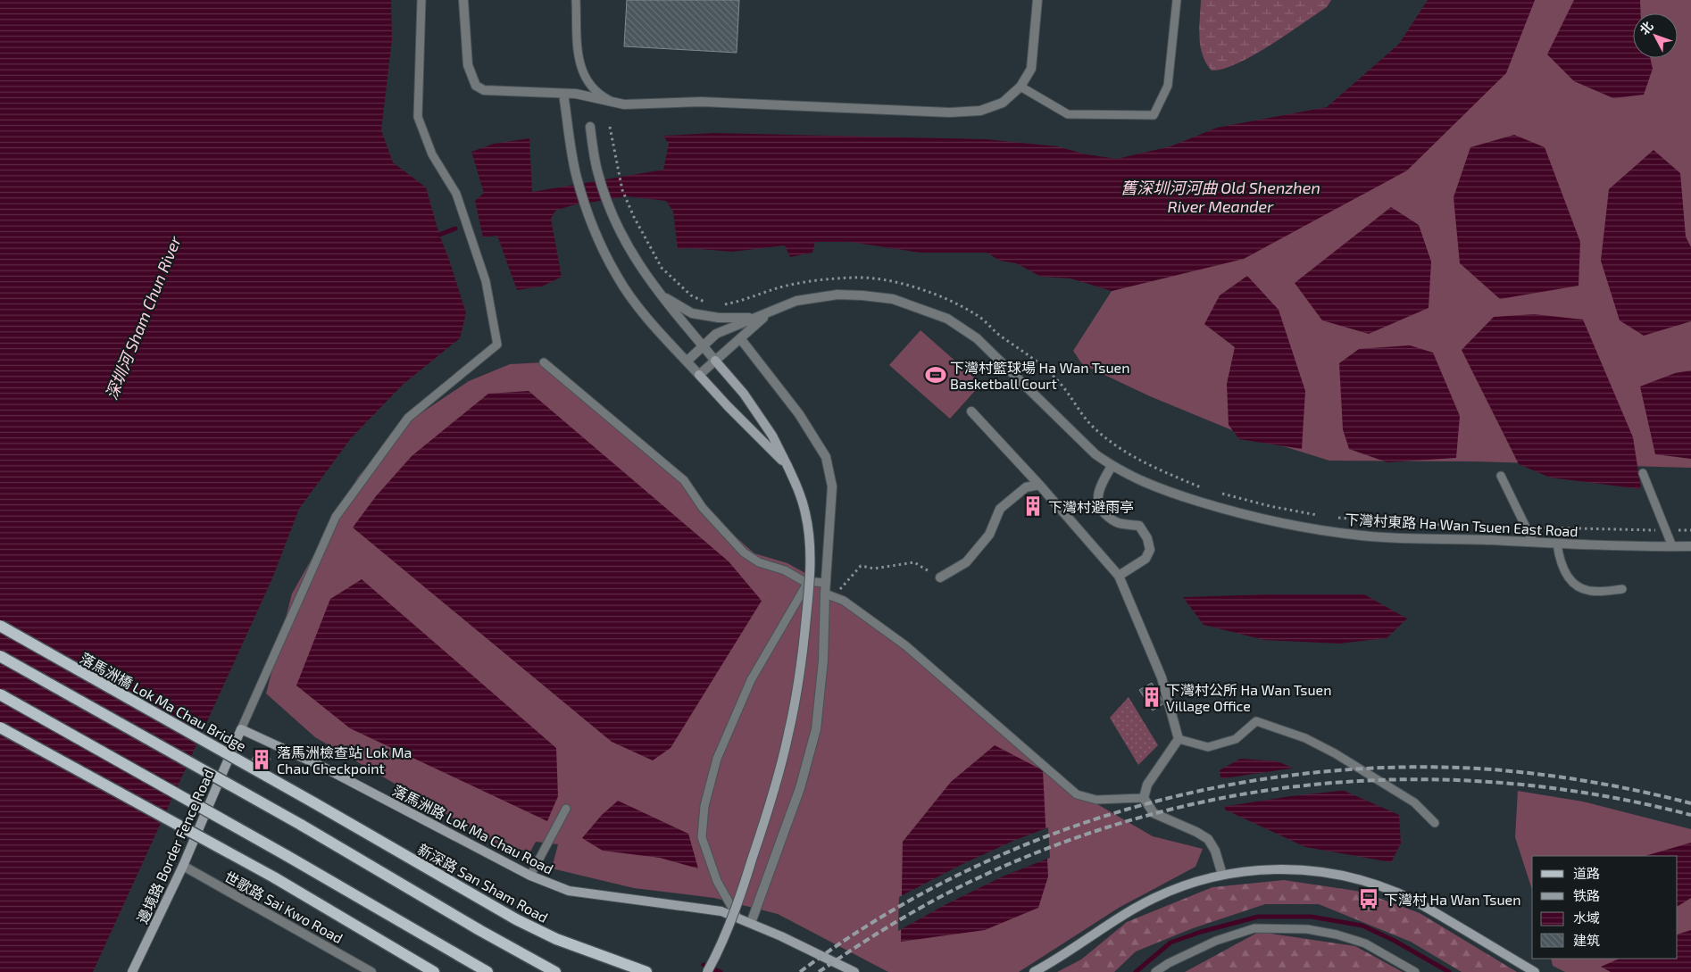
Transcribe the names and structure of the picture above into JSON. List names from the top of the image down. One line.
{"streets":{"main road":["落馬洲橋 Lok Ma Chau Bridge","新深路 San Sham Road"],"street":["下灣村東路 Ha Wan Tsuen East Road","落馬洲路 Lok Ma Chau Road","邊境路 Border Fence Road","世歌路 Sai Kwo Road"]},"crossings":[["落馬洲橋 Lok Ma Chau Bridge","新深路 San Sham Road"],["落馬洲路 Lok Ma Chau Road","邊境路 Border Fence Road"],["邊境路 Border Fence Road","世歌路 Sai Kwo Road"]],"water":["舊深圳河河曲 Old Shenzhen River Meander","深圳河 Sham Chun River"],"places":{"sports":["下灣村籃球場 Ha Wan Tsuen Basketball Court"],"building":["下灣村避雨亭","下灣村公所 Ha Wan Tsuen Village Office","落馬洲檢查站 Lok Ma Chau Checkpoint"],"bus stop":["下灣村 Ha Wan Tsuen"]},"legend":["道路","铁路","水域","建筑"],"north":"top left"}
